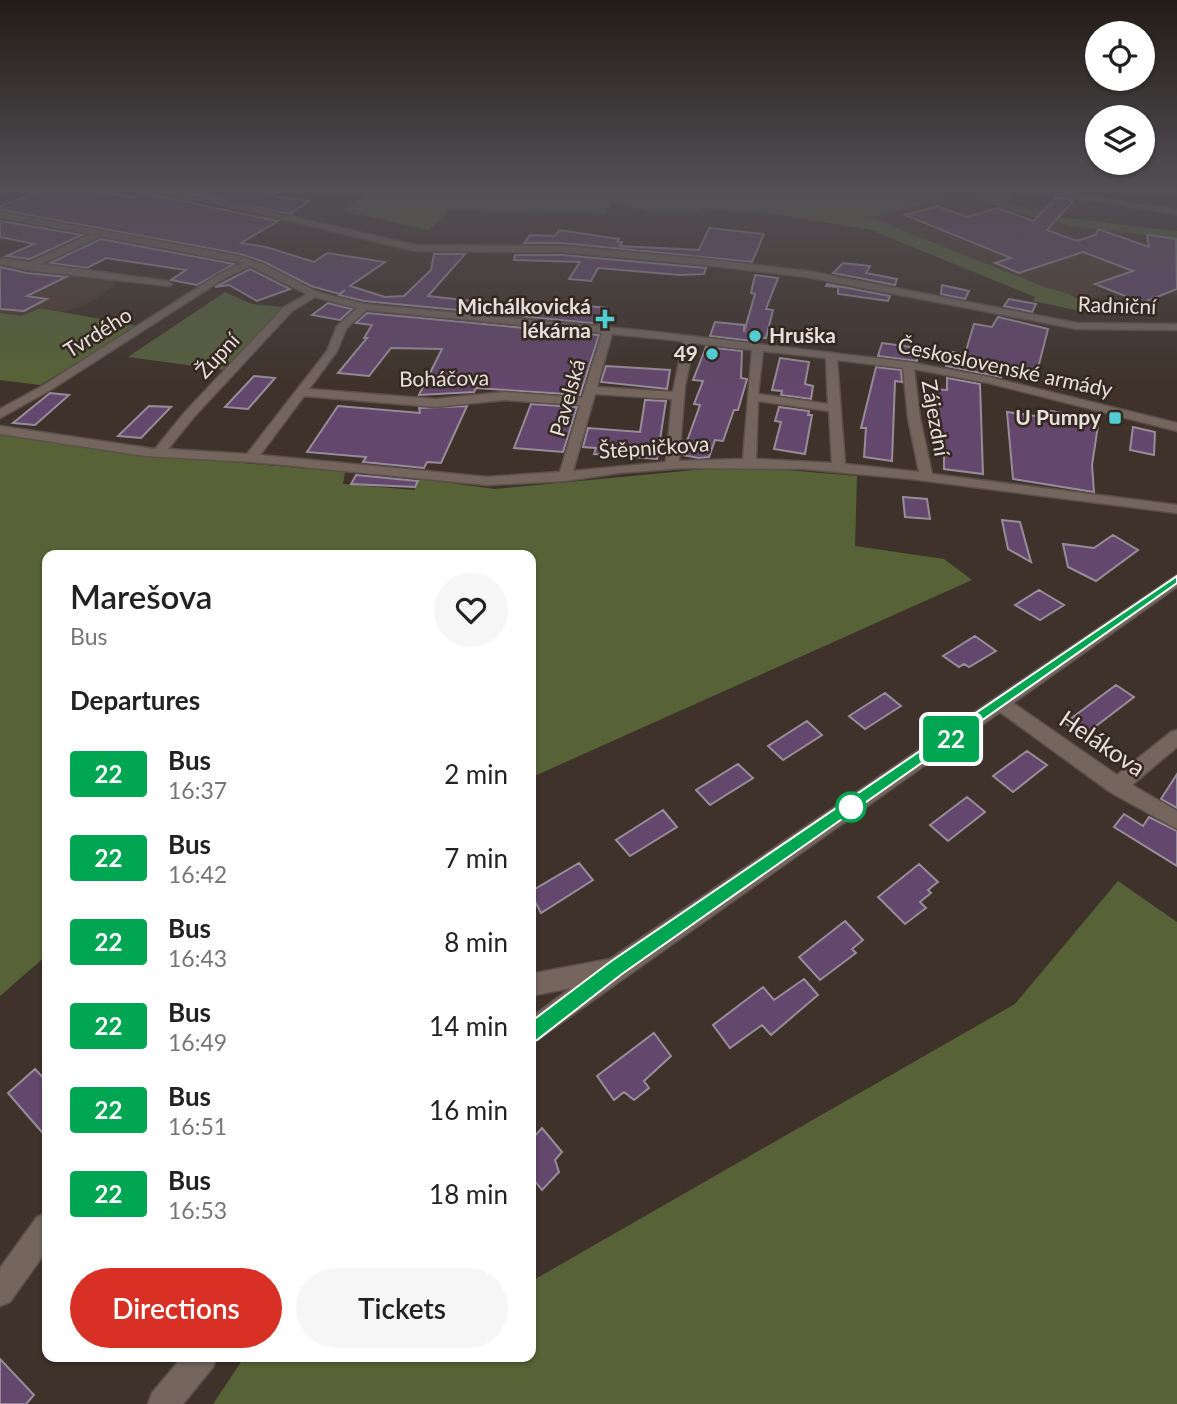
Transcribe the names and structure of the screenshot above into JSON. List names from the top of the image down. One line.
{"streets":{"street":["Radniční","Tvrdého","Župní","Československé armády","Boháčova","Pavelská","Zájezdní","Štěpničkova","Helákova"]},"crossings":[["Župní","Štěpničkova"],["Československé armády","Pavelská"],["Československé armády","Zájezdní"],["Boháčova","Pavelská"],["Pavelská","Štěpničkova"],["Zájezdní","Štěpničkova"]],"places":{"health":["Michálkovická lékárna"],"other":["Hruška","49"],"transit":["U Pumpy"]},"lines":["bus line 22"],"page":{"on_map":"22","heading":[["Marešova","Bus"],"Departures"],"list":[{"mark":"22","name":"Bus","note":"16:37","value":"2 min"},{"mark":"22","name":"Bus","note":"16:42","value":"7 min"},{"mark":"22","name":"Bus","note":"16:43","value":"8 min"},{"mark":"22","name":"Bus","note":"16:49","value":"14 min"},{"mark":"22","name":"Bus","note":"16:51","value":"16 min"},{"mark":"22","name":"Bus","note":"16:53","value":"18 min"}],"buttons":["Directions","Tickets"]}}
